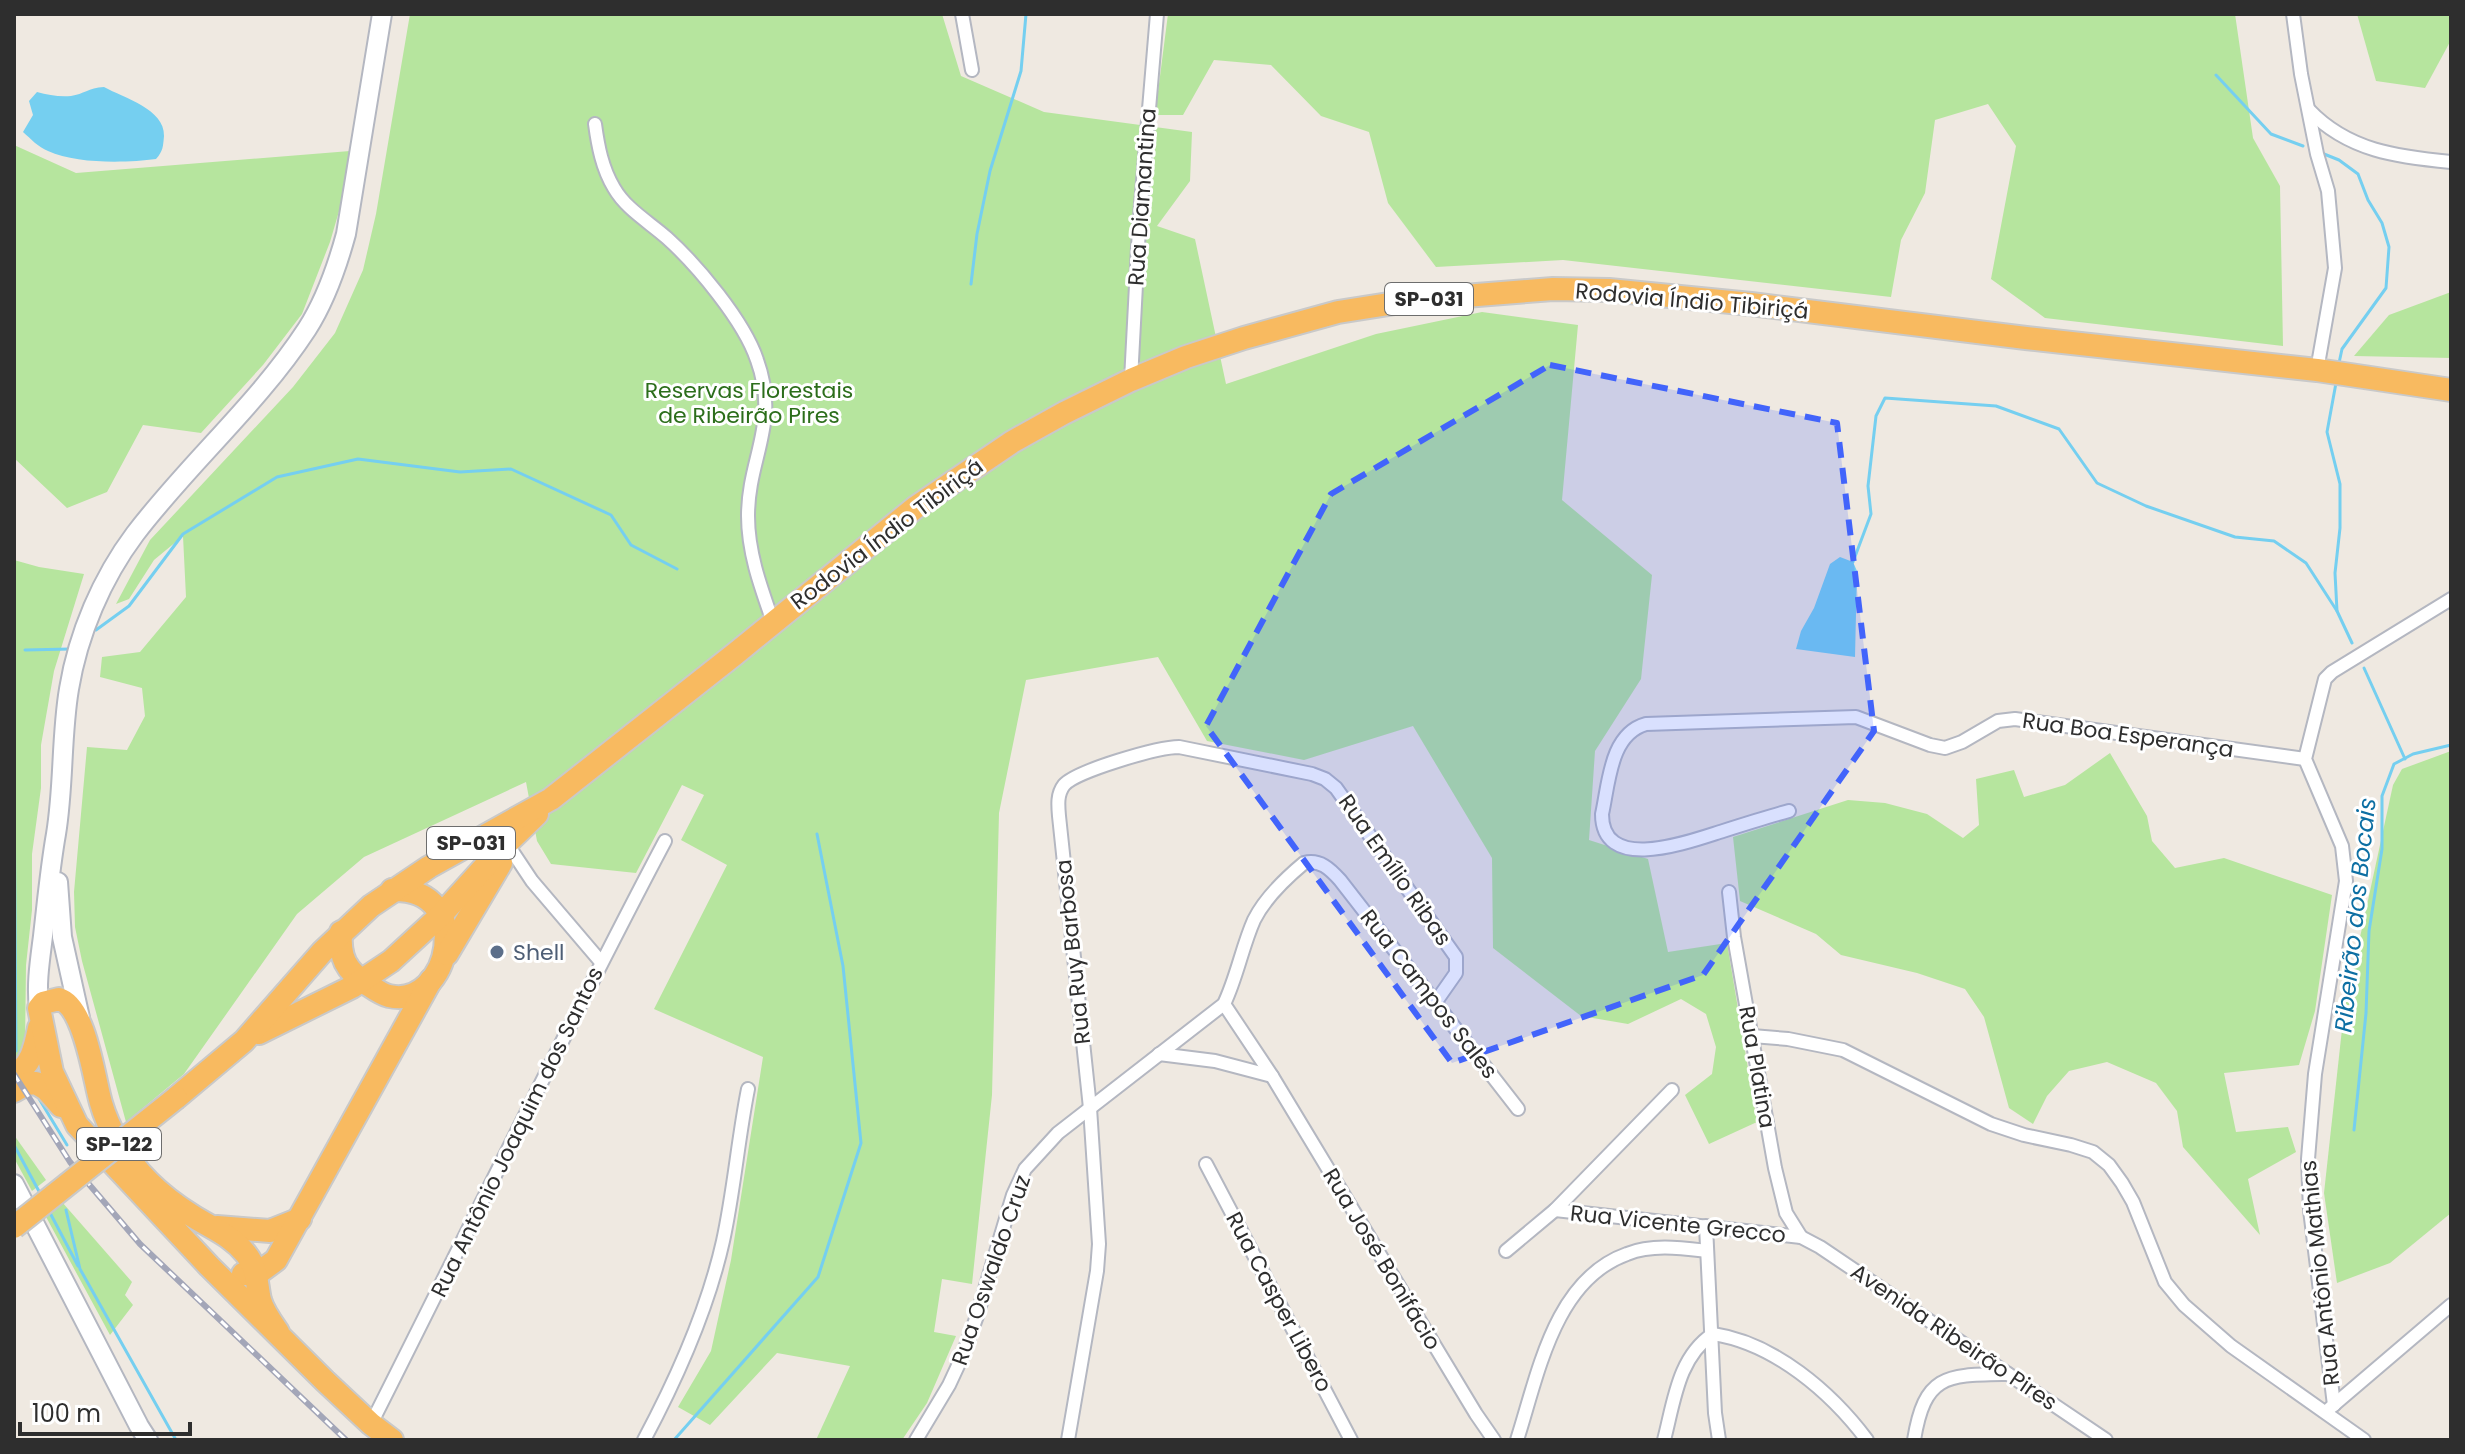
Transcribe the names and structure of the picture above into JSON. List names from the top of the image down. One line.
{"streets":{"highway":["SP-031","Rodovia Índio Tibiriçá","SP-122"],"street":["Rua Diamantina","Rua Boa Esperança","Rua Emílio Ribas","Rua Ruy Barbosa","Rua Campos Sales","Rua Platina","Rua Antônio Joaquim dos Santos","Rua Vicente Grecco","Rua José Bonifácio","Rua Oswaldo Cruz","Rua Antônio Mathias","Rua Casper Libero","Avenida Ribeirão Pires"]},"crossings":[["Rua Diamantina","Rodovia Índio Tibiriçá"],["Rua Boa Esperança","Rua Antônio Mathias"],["Rua Emílio Ribas","Rua Ruy Barbosa"],["Rua Emílio Ribas","Rua Campos Sales"],["Rua Ruy Barbosa","Rua Oswaldo Cruz"],["Rua Campos Sales","Rua José Bonifácio"],["Rua Campos Sales","Rua Oswaldo Cruz"],["Rua Platina","Rua Vicente Grecco"],["Rua Platina","Avenida Ribeirão Pires"],["Rua Vicente Grecco","Avenida Ribeirão Pires"],["Rua José Bonifácio","Rua Oswaldo Cruz"]],"water":["Ribeirão dos Bocais"],"parks":["Reservas Florestais de Ribeirão Pires"],"places":["Shell"],"scale_bar":"100 m"}
